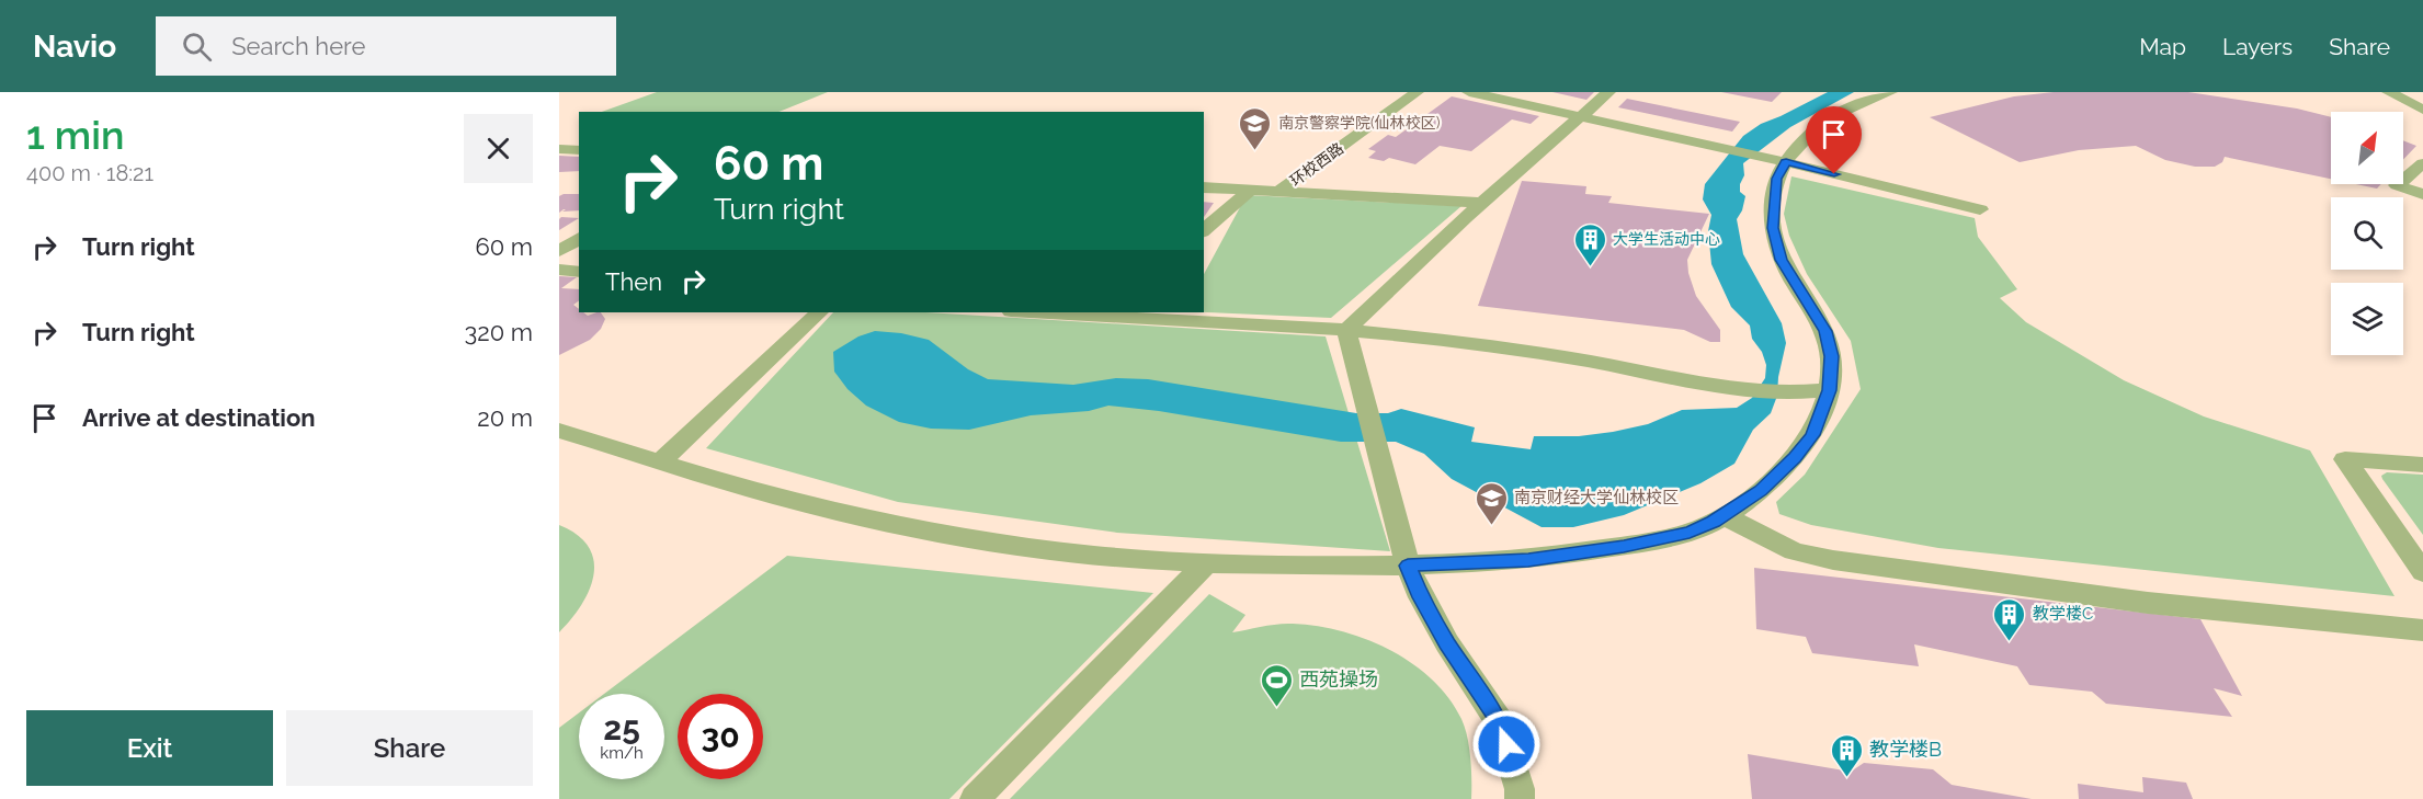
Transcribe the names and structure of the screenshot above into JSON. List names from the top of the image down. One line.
{"streets":{"street":["环校西路"]},"places":{"school or university":["南京警察学院(仙林校区)","南京财经大学仙林校区"],"building":["大学生活动中心","教学楼C","教学楼B"],"sports":["西苑操场"]},"north":"top right","page":{"header":"Navio","search":"Search here","nav":["Map","Layers","Share"],"heading":["1 min","400 m · 18:21"],"turn":["60 m","Turn right"],"list":[{"name":"Turn right","value":"60 m"},{"name":"Turn right","value":"320 m"},{"name":"Arrive at destination","value":"20 m"}],"then":"Then","speed":"25 km/h","limit":"30","buttons":["Exit","Share"]}}
